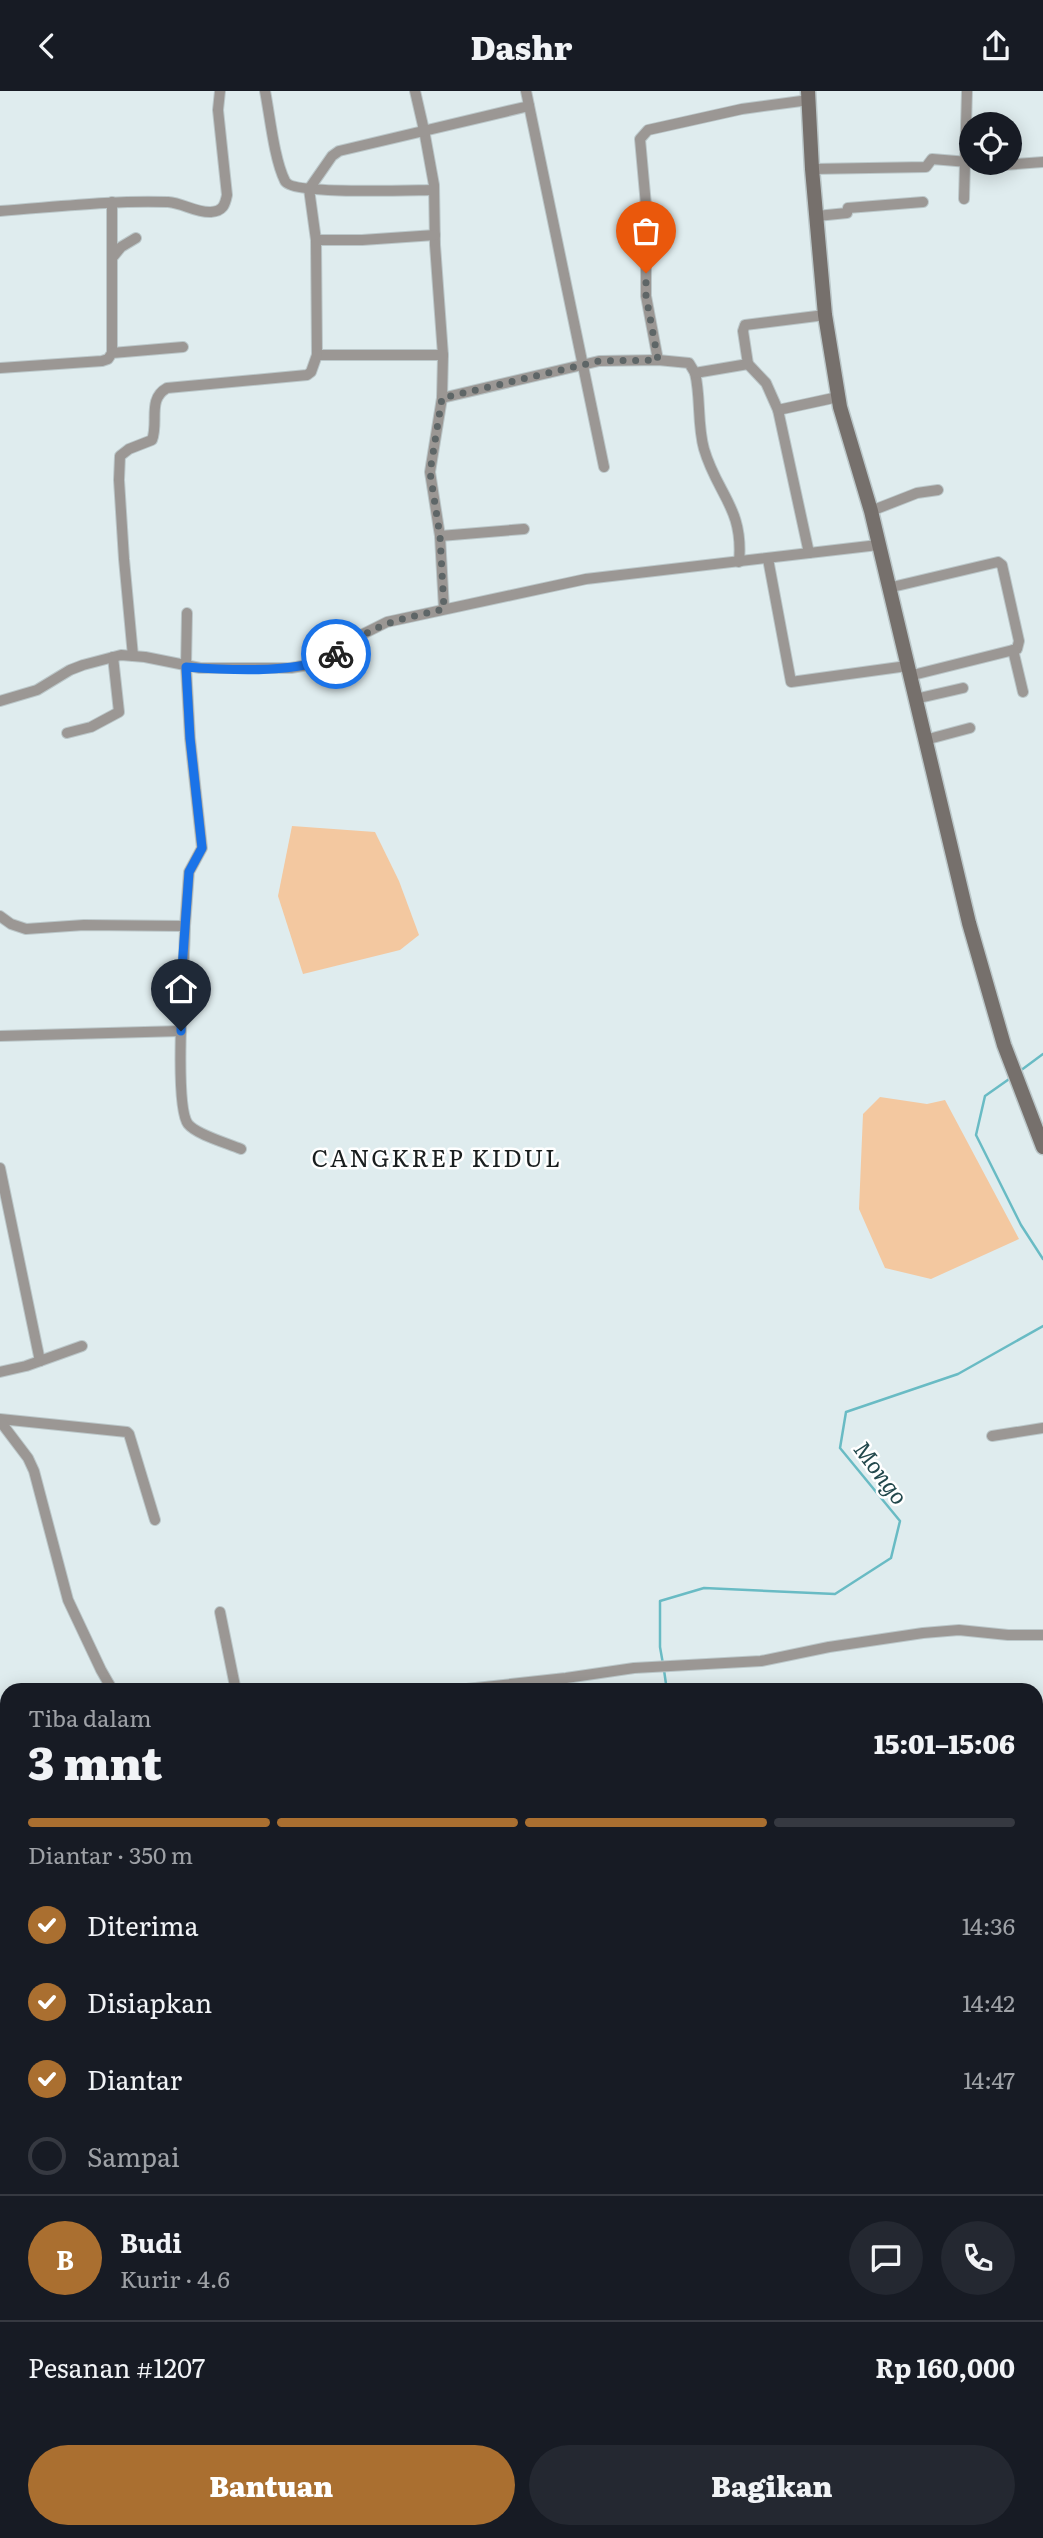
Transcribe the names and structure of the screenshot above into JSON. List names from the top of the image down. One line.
{"districts":["CANGKREP KIDUL"],"water":["Mongo"],"page":{"header":"Dashr","heading":["3 mnt","Tiba dalam","15:01–15:06"],"panel":["Budi","Kurir · 4.6","Pesanan #1207","Rp 160,000"],"bar":"Diantar · 350 m","list":[["Diterima","14:36"],["Disiapkan","14:42"],["Diantar","14:47"],"Sampai"],"round":"B","buttons":["Bantuan","Bagikan"]}}
